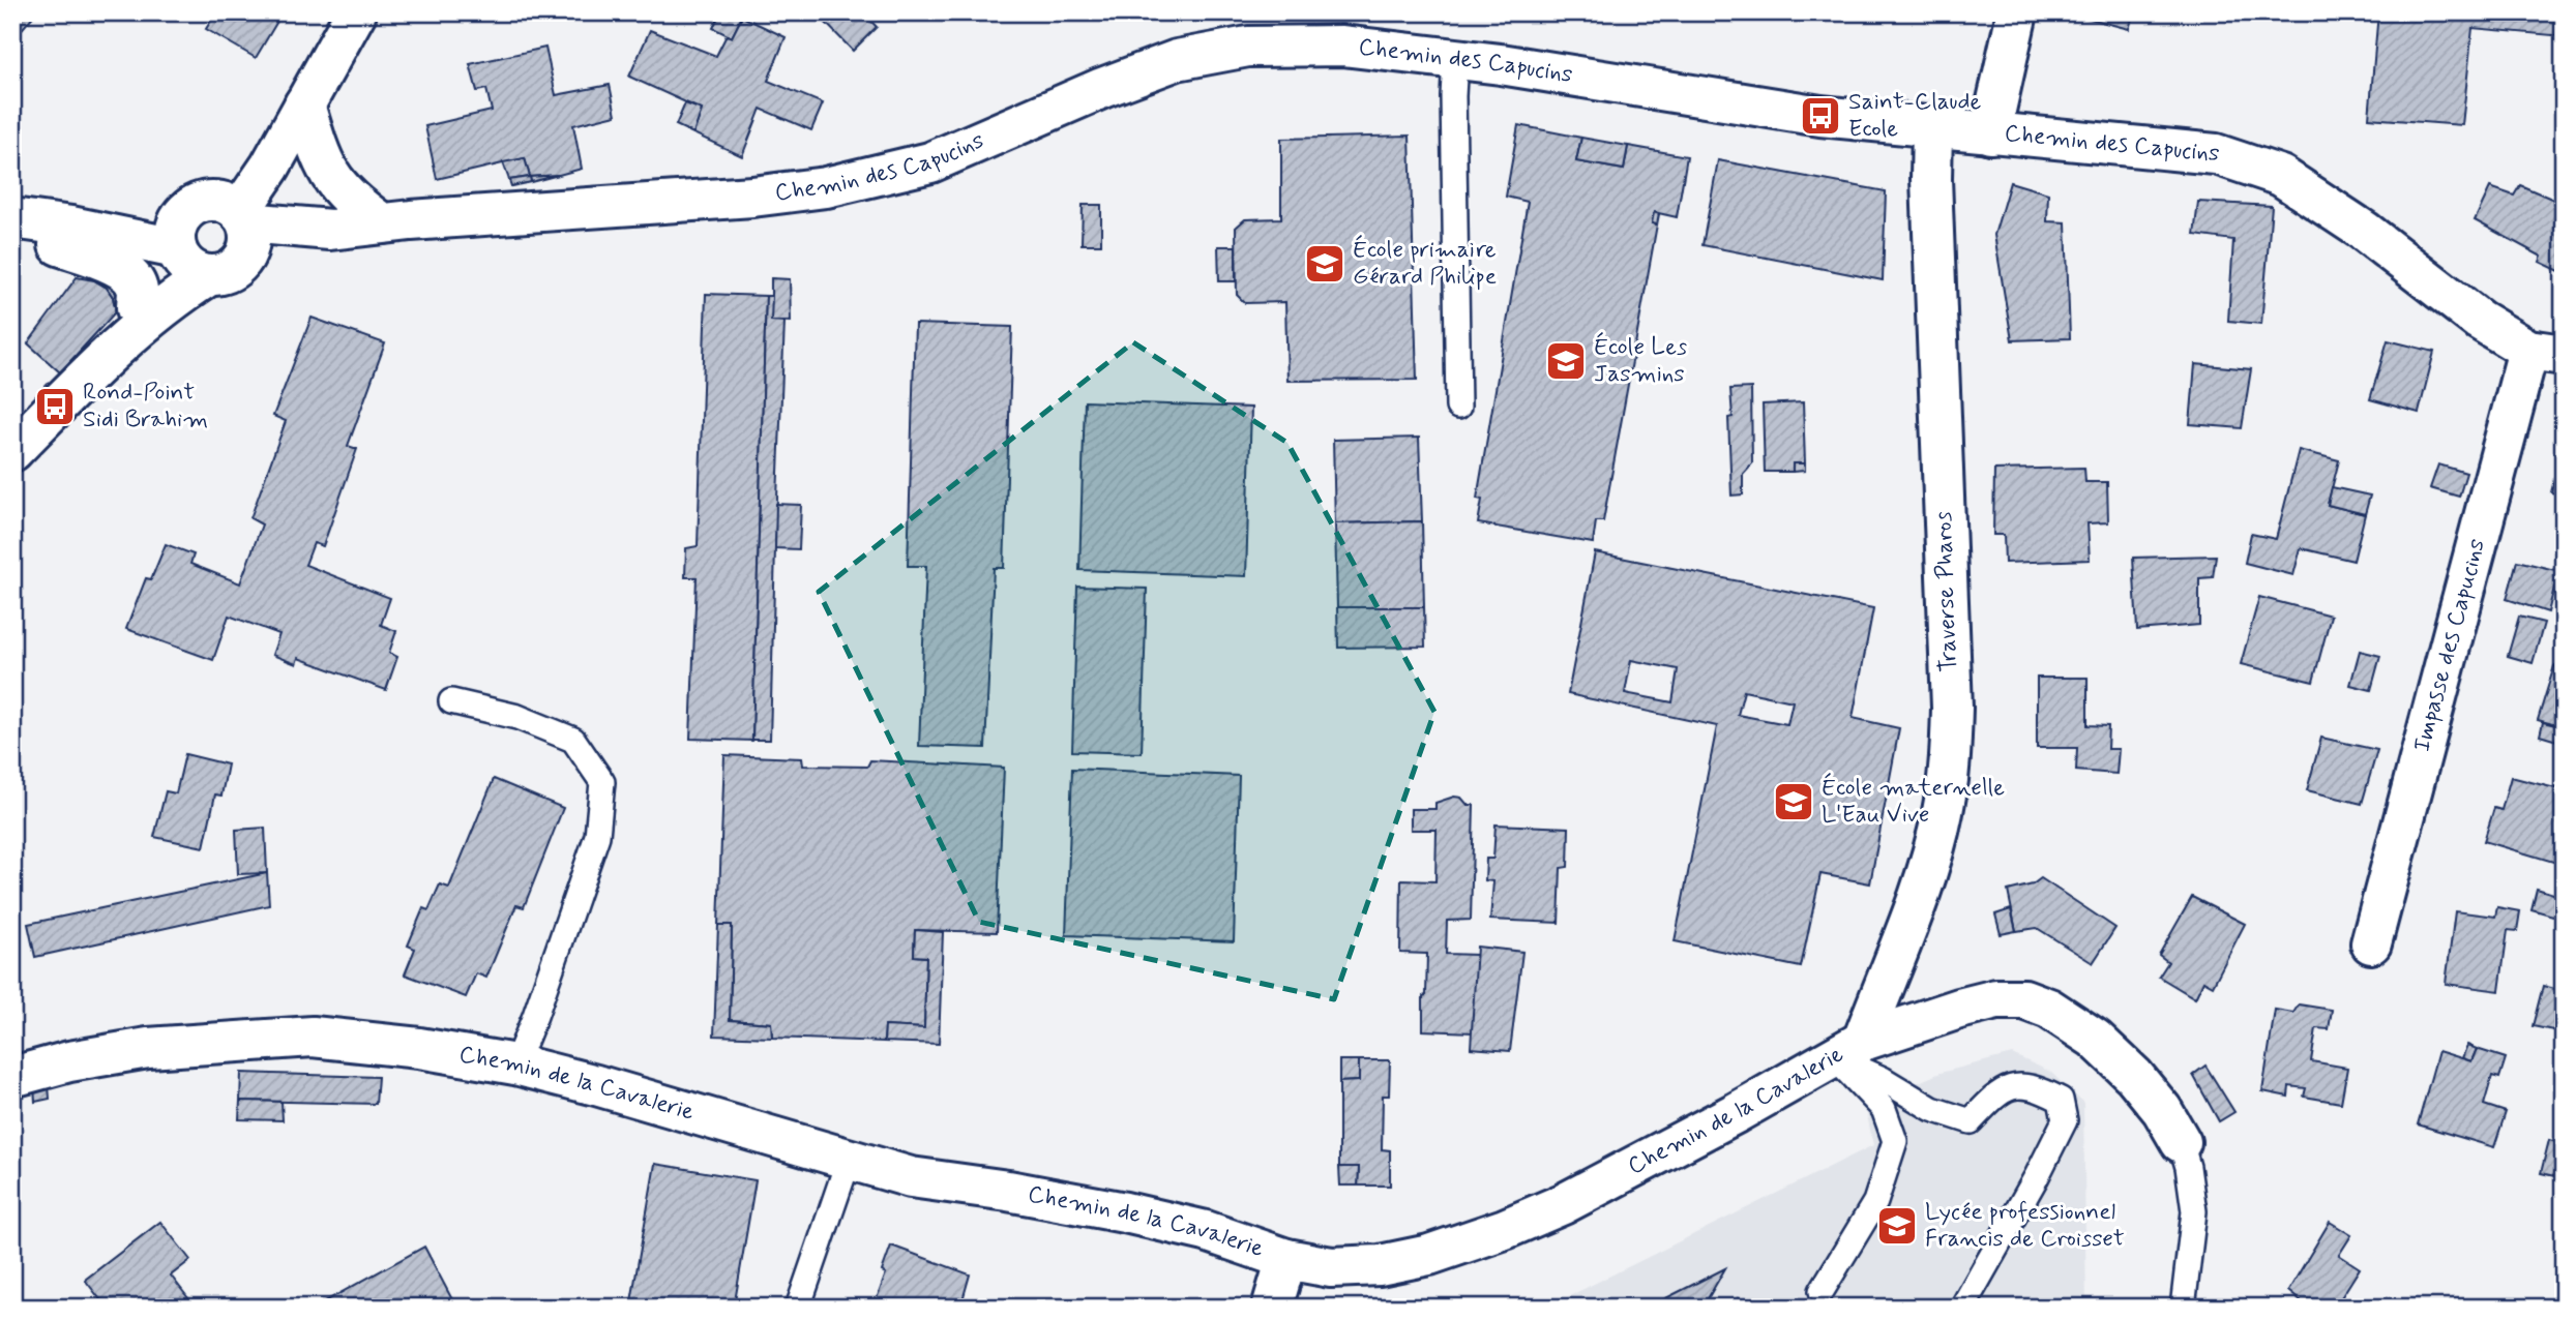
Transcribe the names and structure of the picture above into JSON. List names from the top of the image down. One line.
{"streets":{"street":["Chemin des Capucins","Traverse Pharos","Impasse des Capucins","Chemin de la Cavalerie"]},"crossings":[["Chemin des Capucins","Traverse Pharos"],["Chemin des Capucins","Impasse des Capucins"],["Traverse Pharos","Chemin de la Cavalerie"]],"places":{"bus stop":["Saint-Claude Ecole","Rond-Point Sidi Brahim"],"school or university":["École primaire Gérard Philipe","École Les Jasmins","École maternelle L'Eau Vive","Lycée professionnel Francis de Croisset"]}}
